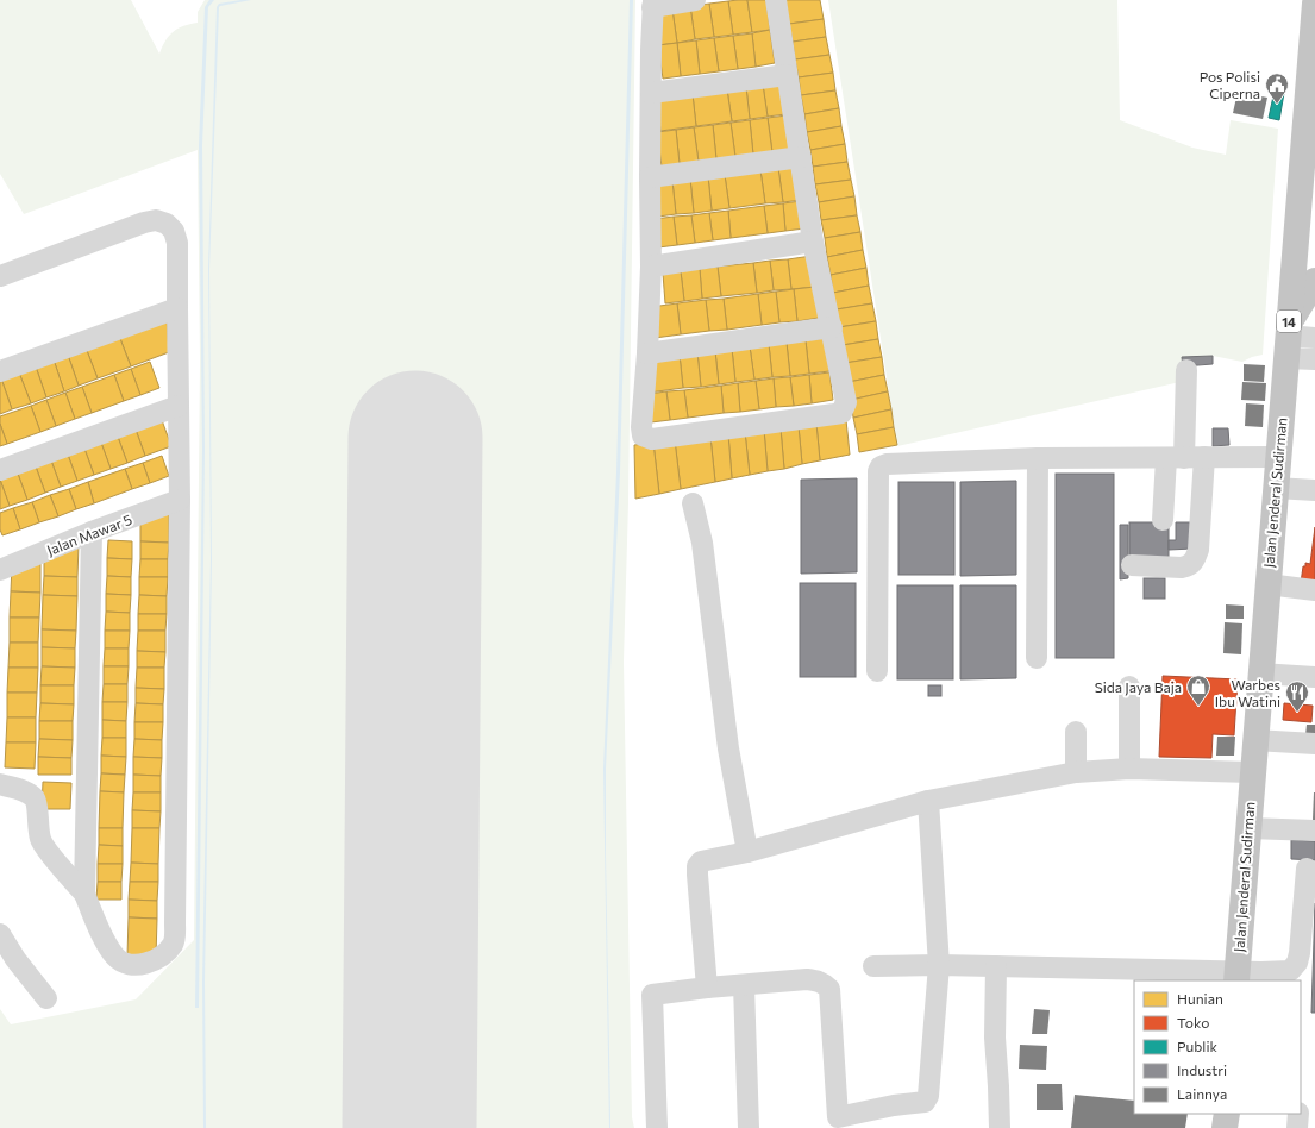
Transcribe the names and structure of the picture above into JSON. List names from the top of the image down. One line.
{"streets":{"highway":["14","Jalan Jenderal Sudirman"],"street":["Jalan Mawar 5"]},"places":{"public building":["Pos Polisi Ciperna"],"shop":["Sida Jaya Baja"],"restaurant":["Warbes Ibu Watini"]},"legend":["Hunian","Toko","Publik","Industri","Lainnya"]}
